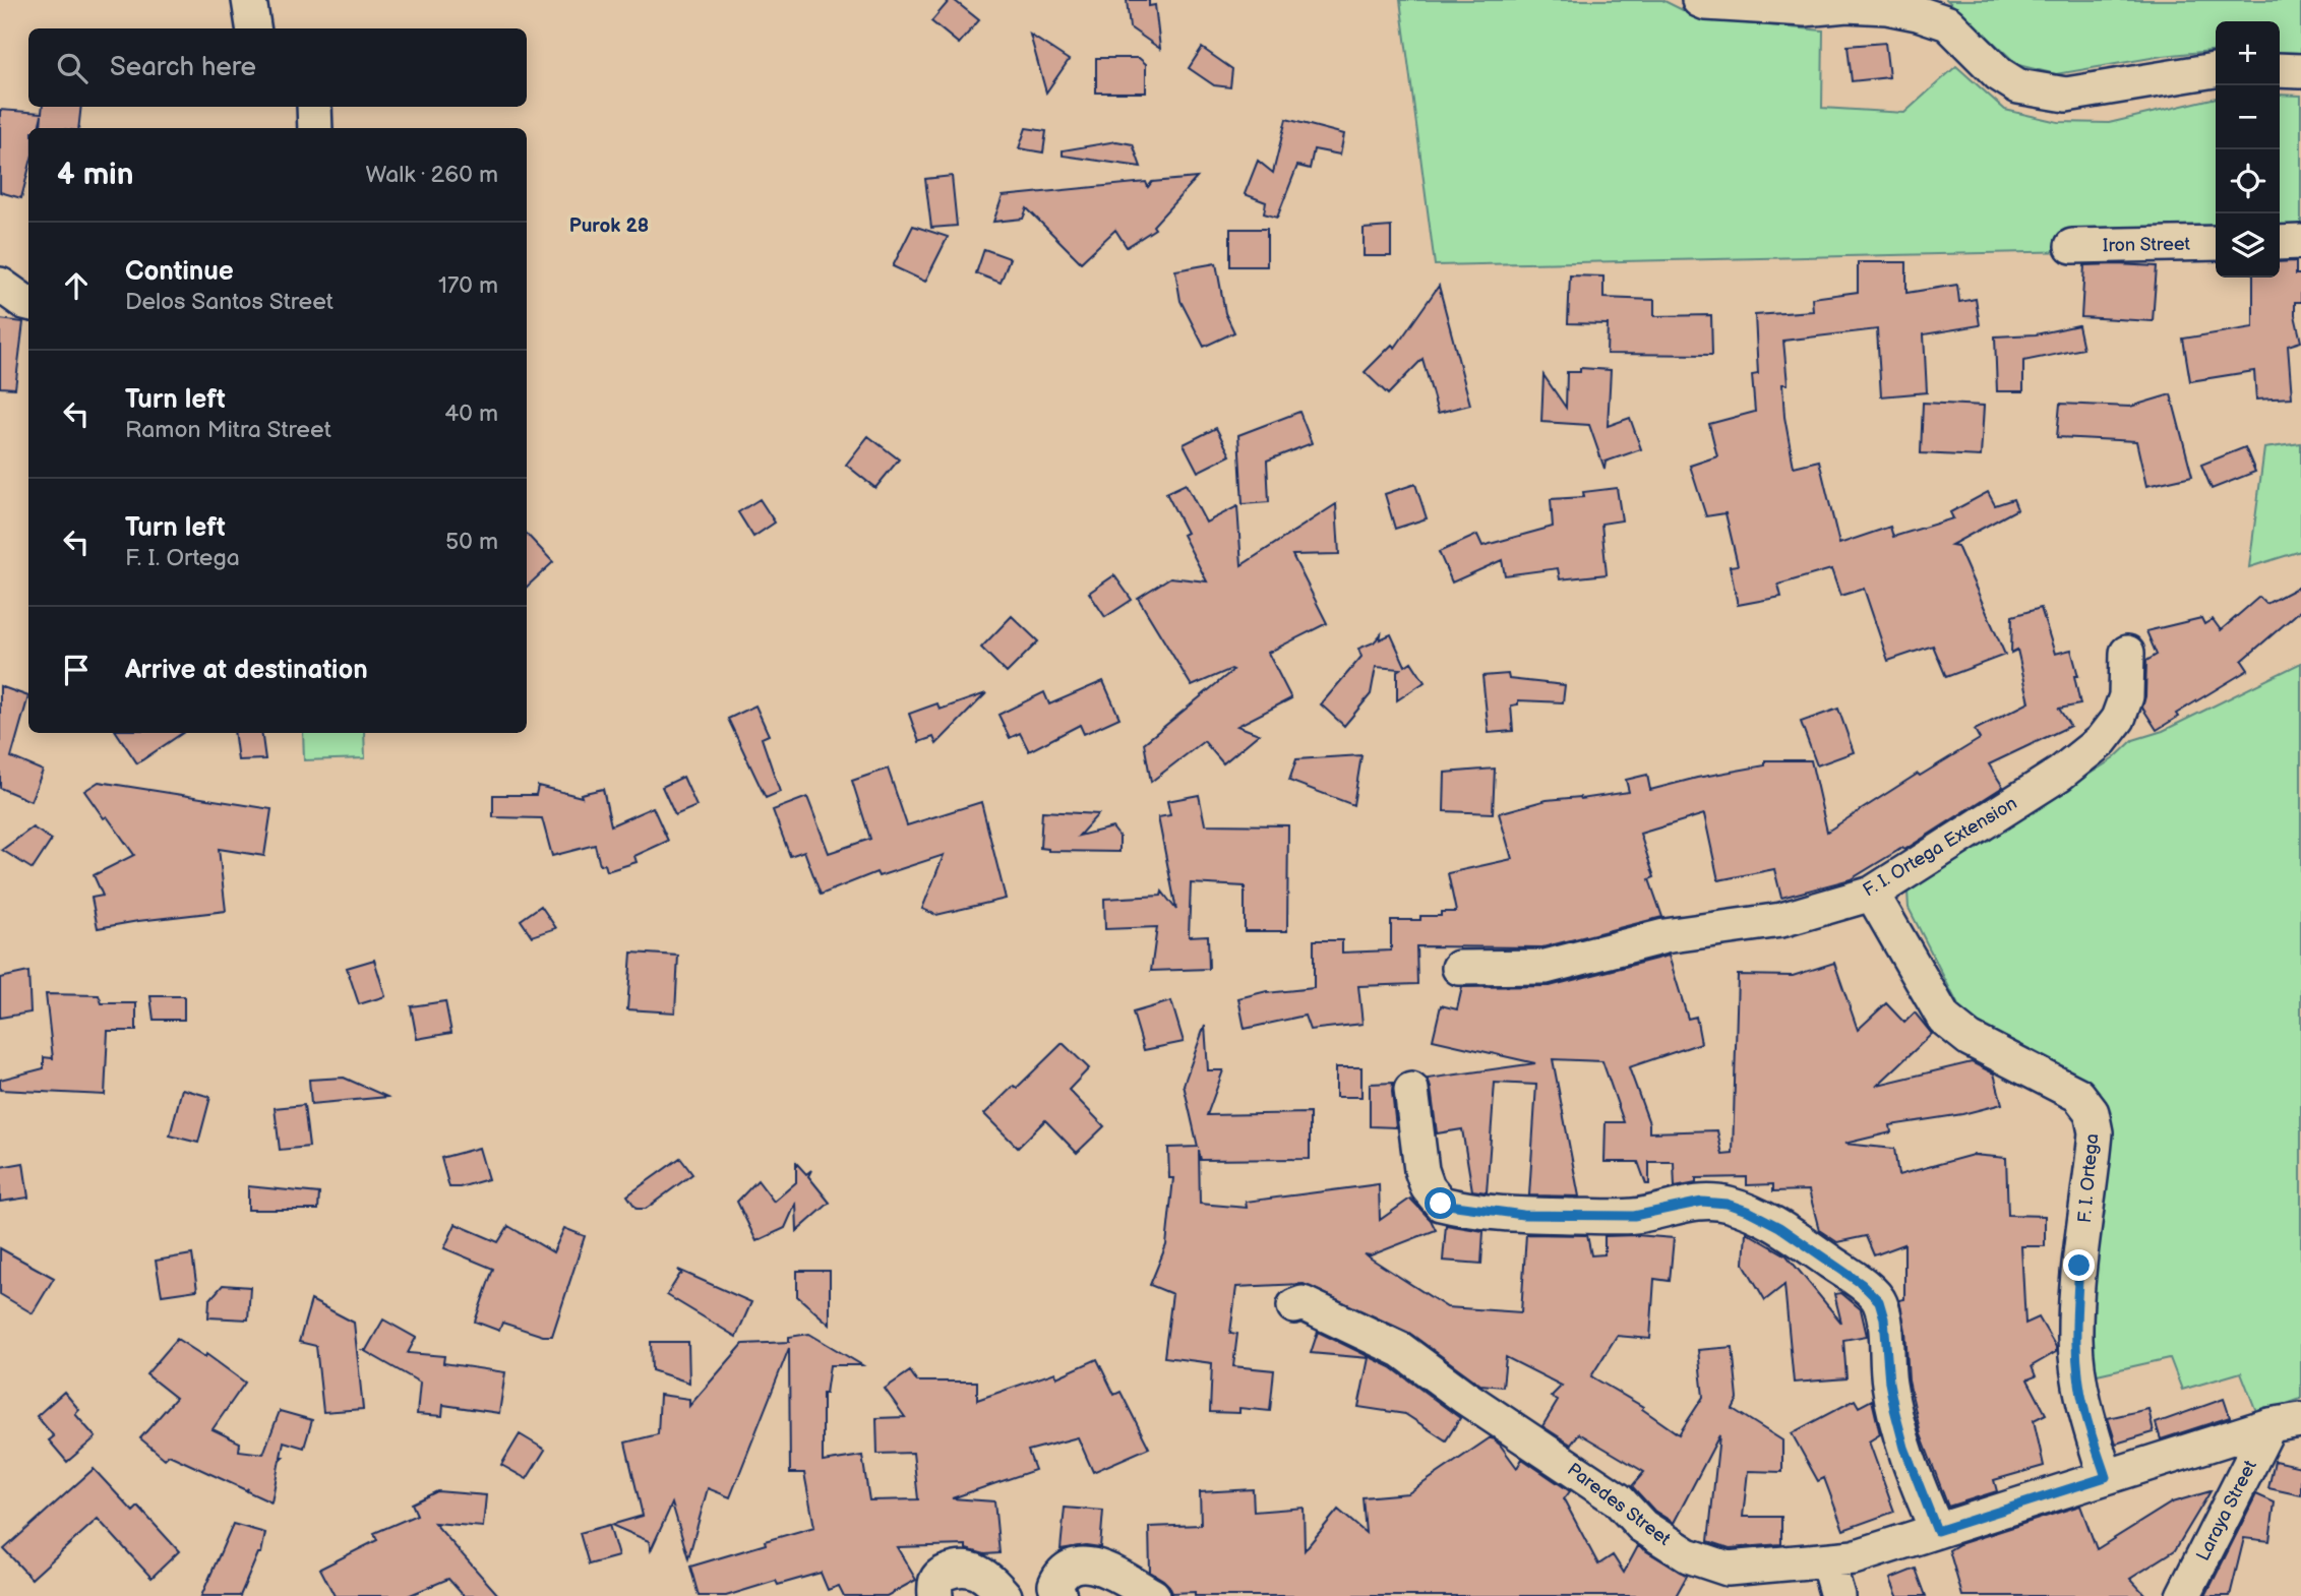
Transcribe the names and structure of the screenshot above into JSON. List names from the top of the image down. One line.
{"streets":{"street":["Iron Street","F. I. Ortega Extension","F. I. Ortega","Paredes Street","Laraya Street"]},"crossings":[["F. I. Ortega Extension","F. I. Ortega"],["F. I. Ortega","Paredes Street"],["Paredes Street","Laraya Street"]],"districts":["Purok 28"],"page":{"map_buttons":["+","−"],"search":"Search here","heading":["4 min","Walk · 260 m"],"list":[["Continue","Delos Santos Street","170 m"],["Turn left","Ramon Mitra Street","40 m"],["Turn left","F. I. Ortega","50 m"],"Arrive at destination"]}}
